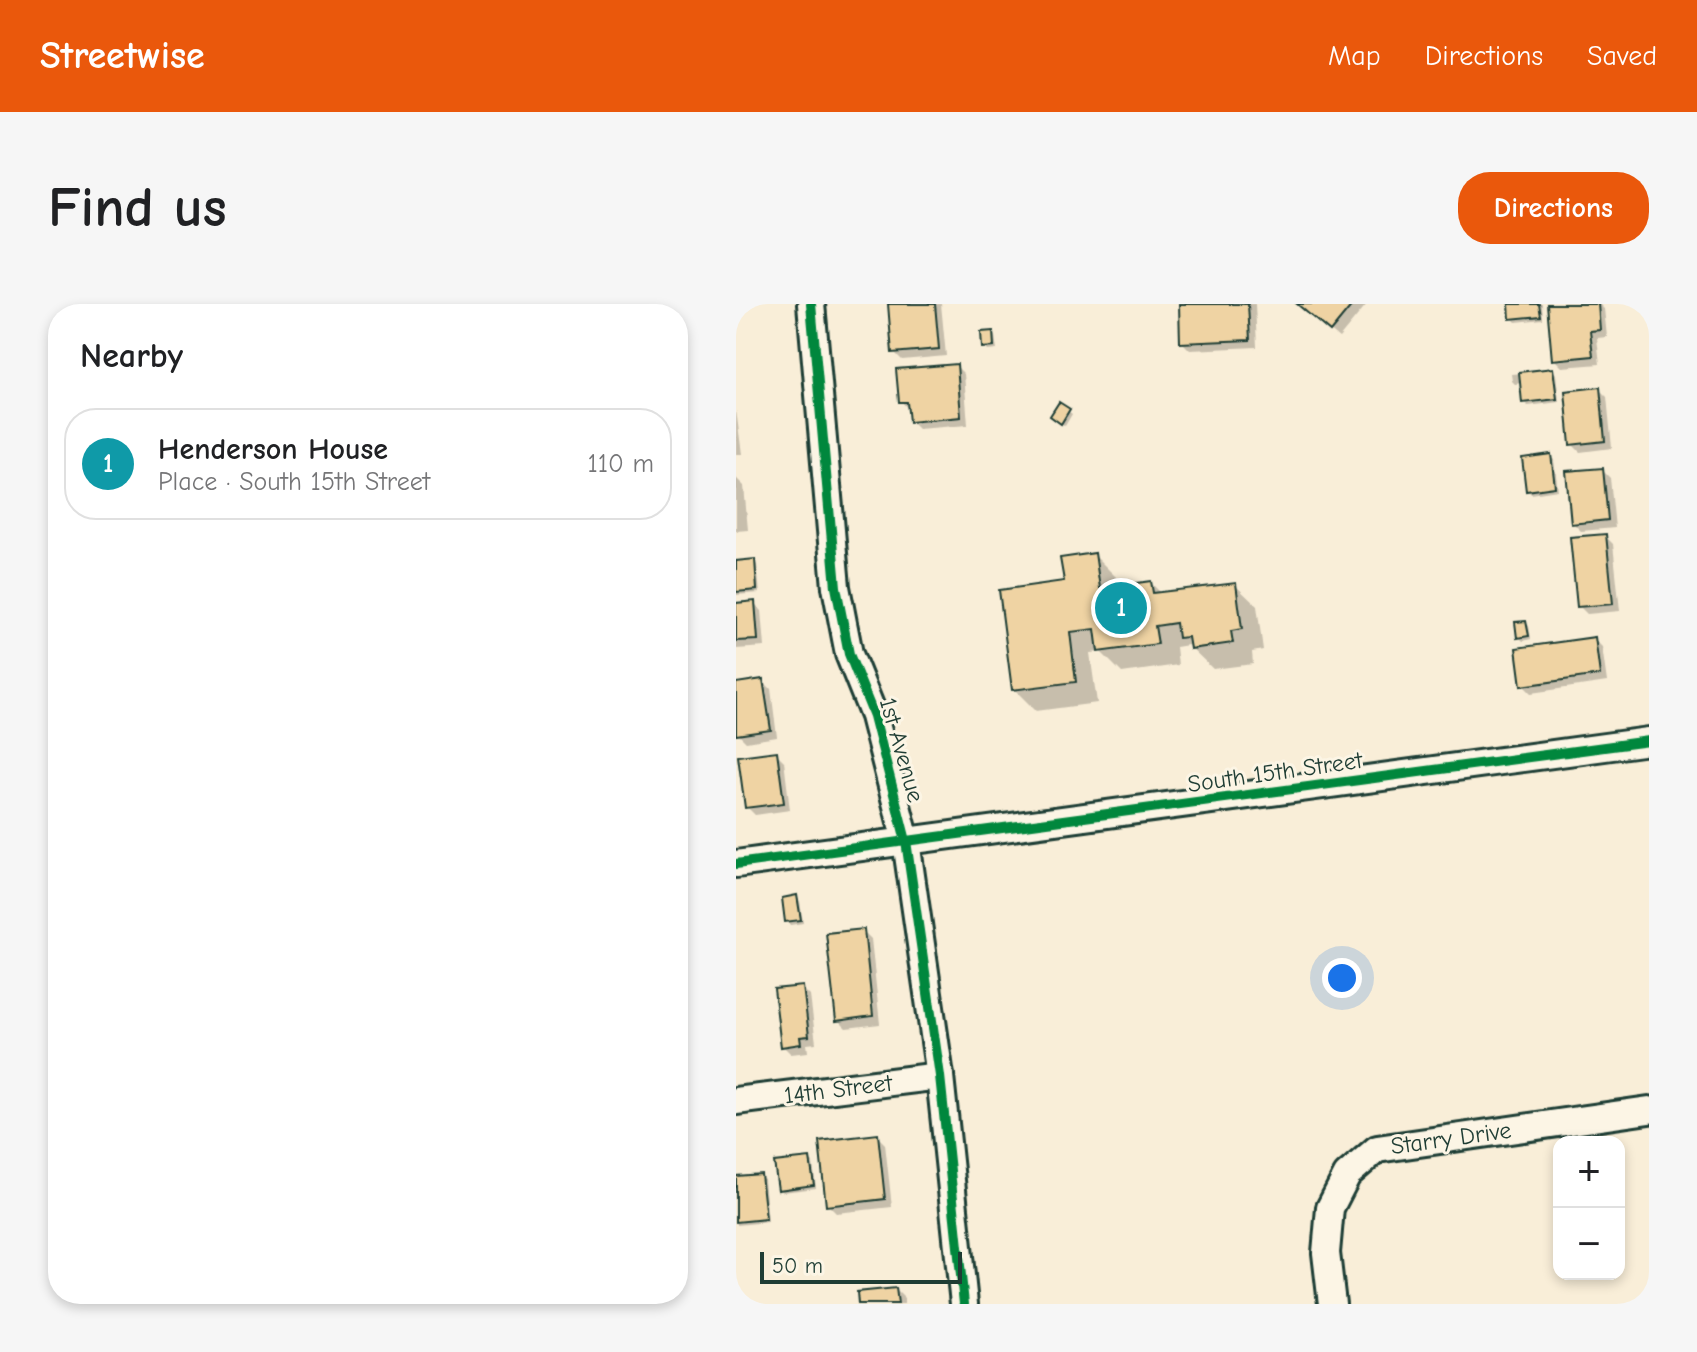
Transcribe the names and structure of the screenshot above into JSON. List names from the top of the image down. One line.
{"streets":{"street":["1st Avenue","South 15th Street","14th Street","Starry Drive"]},"crossings":[["1st Avenue","South 15th Street"],["1st Avenue","14th Street"]],"scale_bar":"50 m","page":{"header":"Streetwise","nav":["Map","Directions","Saved"],"buttons":"Directions","title":"Find us","heading":"Nearby","list":[{"mark":"1","name":"Henderson House","note":"Place · South 15th Street","value":"110 m"}],"pins":"1","map_buttons":["+","−"],"scale":"50 m"}}
